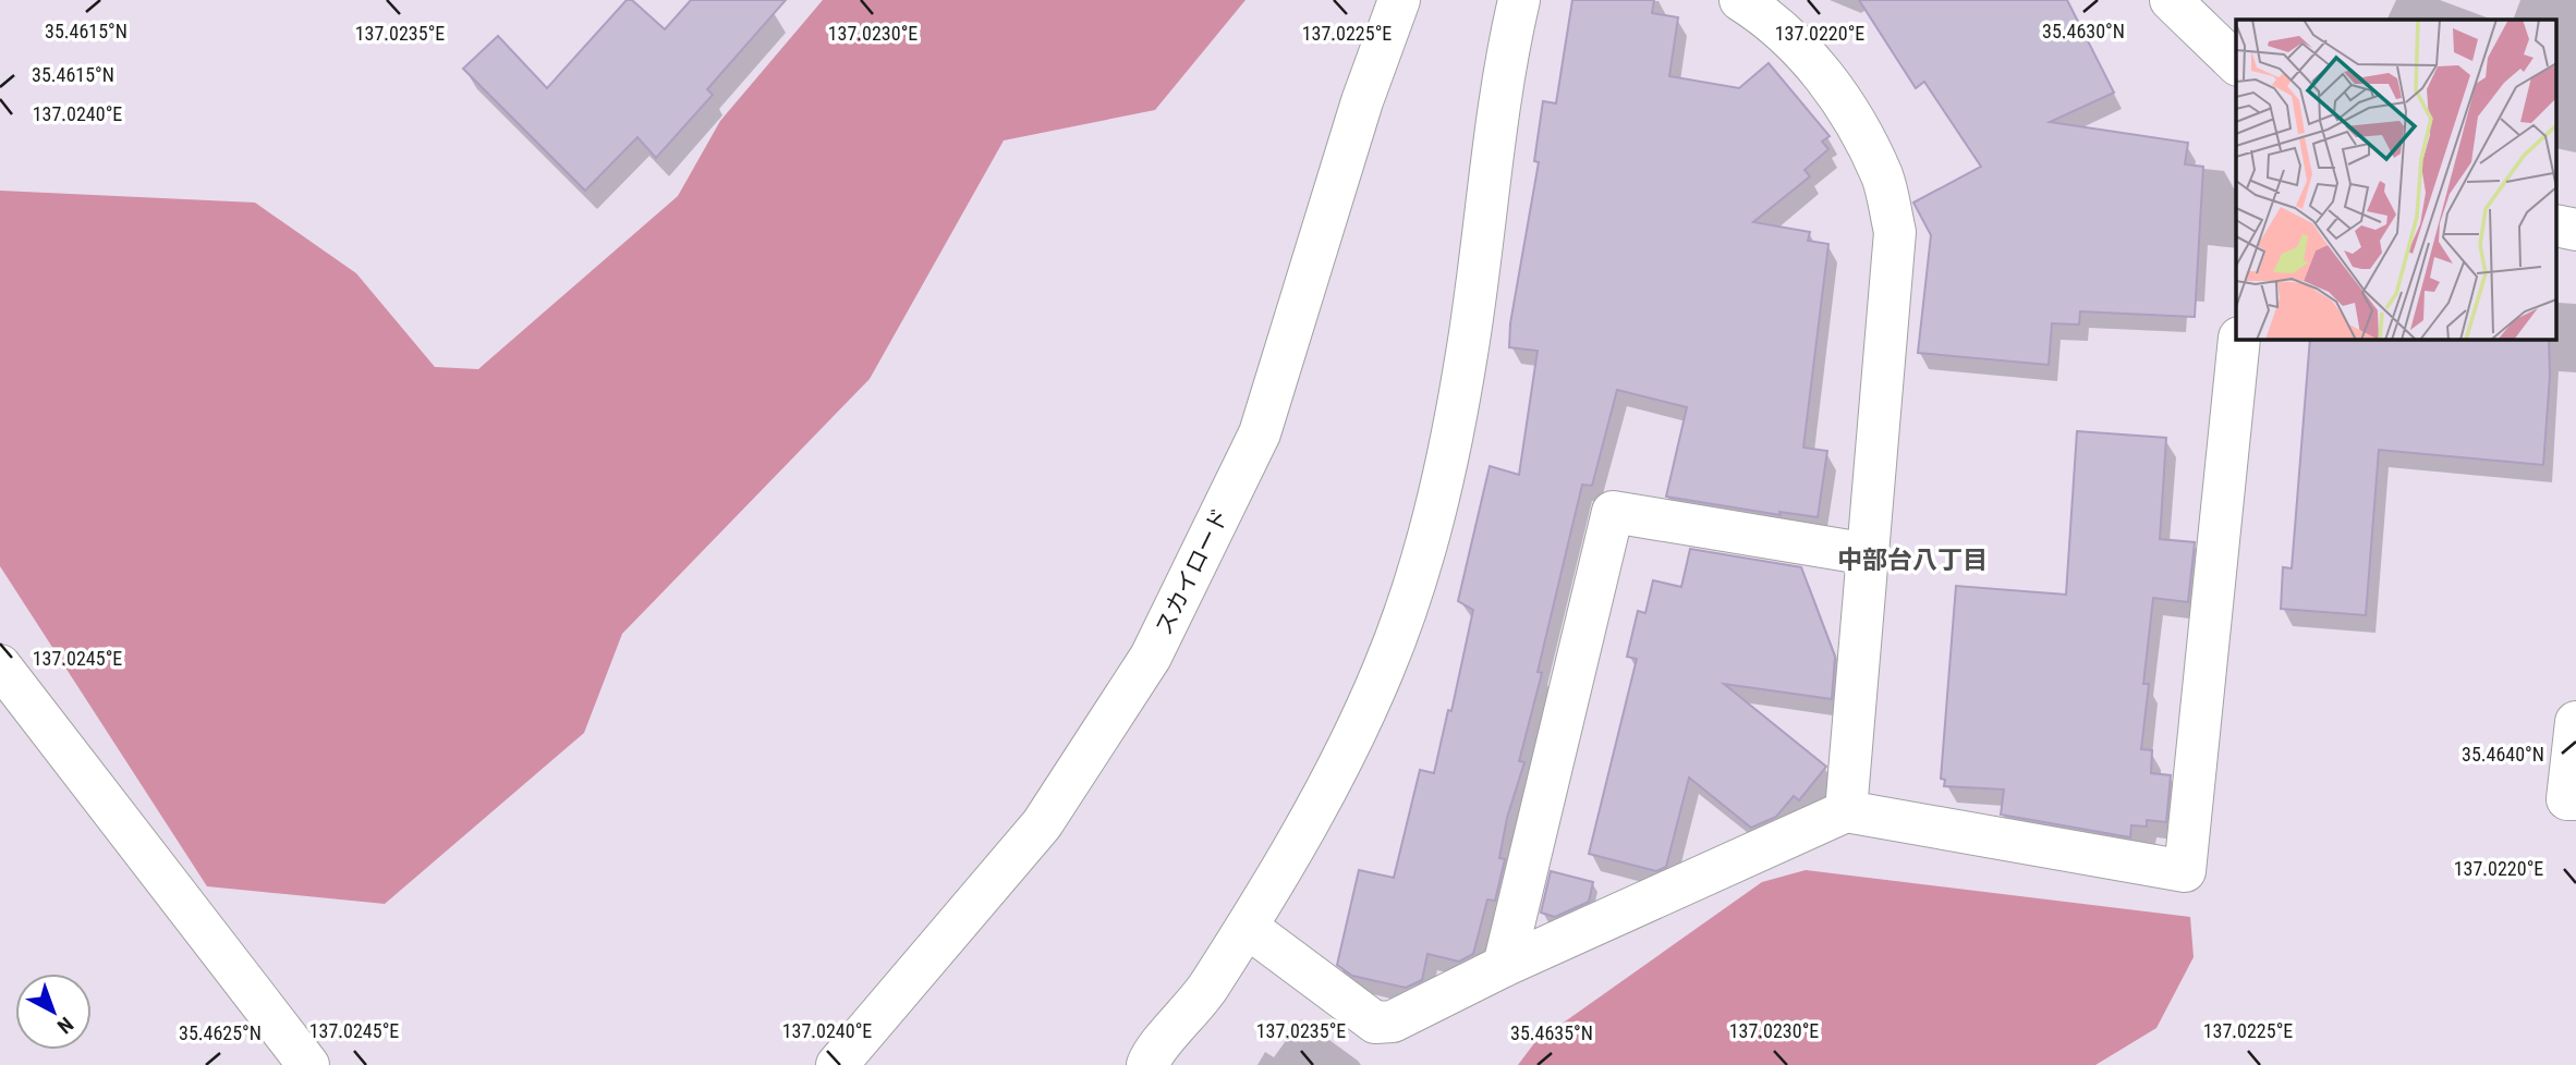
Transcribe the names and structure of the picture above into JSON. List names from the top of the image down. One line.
{"streets":{"street":["スカイロード"]},"districts":["中部台八丁目"],"north":"bottom right","coordinates":["35.4615°N","35.4630°N","137.0235°E","137.0230°E","137.0225°E","137.0220°E","137.0240°E","137.0245°E","35.4640°N","35.4625°N","35.4635°N"]}
